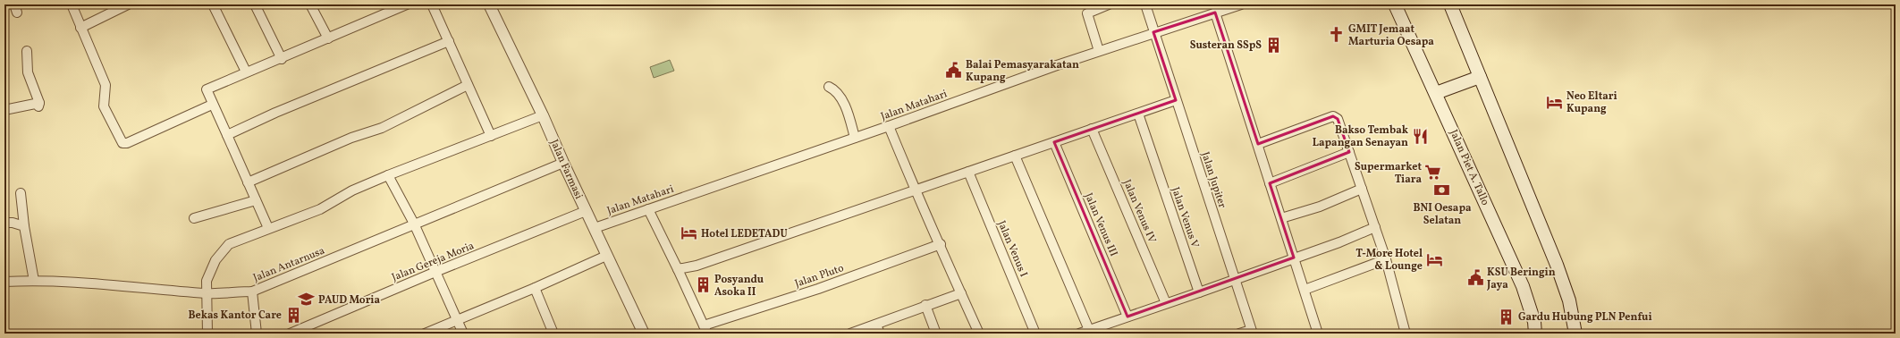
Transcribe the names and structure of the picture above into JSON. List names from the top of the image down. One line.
{"streets":{"main road":["Jalan Piet A. Tallo"],"street":["Jalan Matahari","Jalan Farmasi","Jalan Jupiter","Jalan Venus IV","Jalan Venus V","Jalan Venus III","Jalan Venus I","Jalan Gereja Moria","Jalan Antarnusa","Jalan Pluto"]},"crossings":[["Jalan Matahari","Jalan Farmasi"],["Jalan Matahari","Jalan Jupiter"],["Jalan Farmasi","Jalan Gereja Moria"],["Jalan Farmasi","Jalan Antarnusa"]],"places":{"church":["GMIT Jemaat Marturia Oesapa"],"building":["Susteran SSpS","Posyandu Asoka II","Bekas Kantor Care","Gardu Hubung PLN Penfui"],"public building":["Balai Pemasyarakatan Kupang","KSU Beringin Jaya"],"hotel":["Neo Eltari Kupang","Hotel LEDETADU","T-More Hotel & Lounge"],"restaurant":["Bakso Tembak Lapangan Senayan"],"supermarket":["Supermarket Tiara"],"bank":["BNI Oesapa Selatan"],"school or university":["PAUD Moria"]}}
